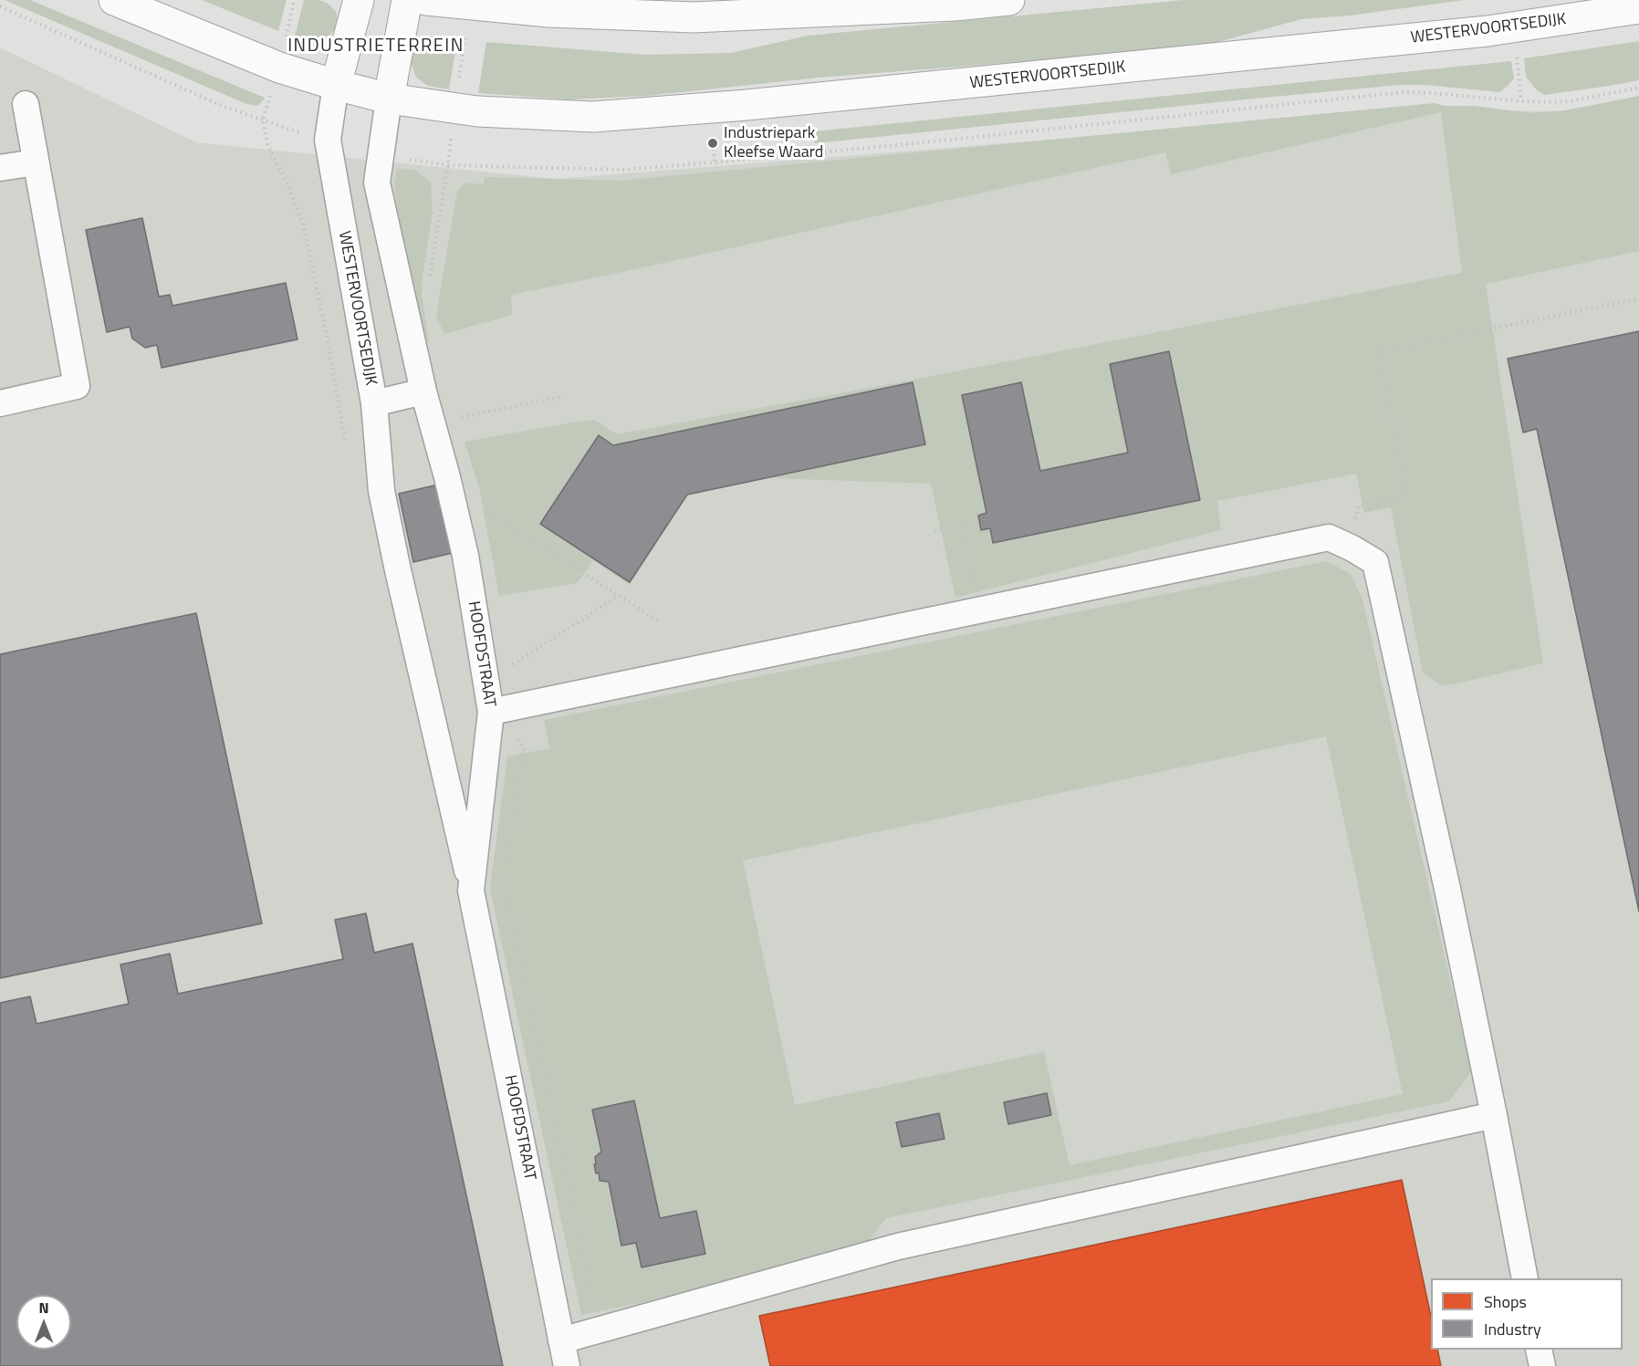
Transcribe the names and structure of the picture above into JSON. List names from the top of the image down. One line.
{"streets":{"main road":["WESTERVOORTSEDIJK"],"street":["HOOFDSTRAAT"]},"crossings":[["WESTERVOORTSEDIJK","HOOFDSTRAAT"]],"districts":["INDUSTRIETERREIN"],"places":["Industriepark Kleefse Waard"],"legend":["Shops","Industry"],"north":"top"}
